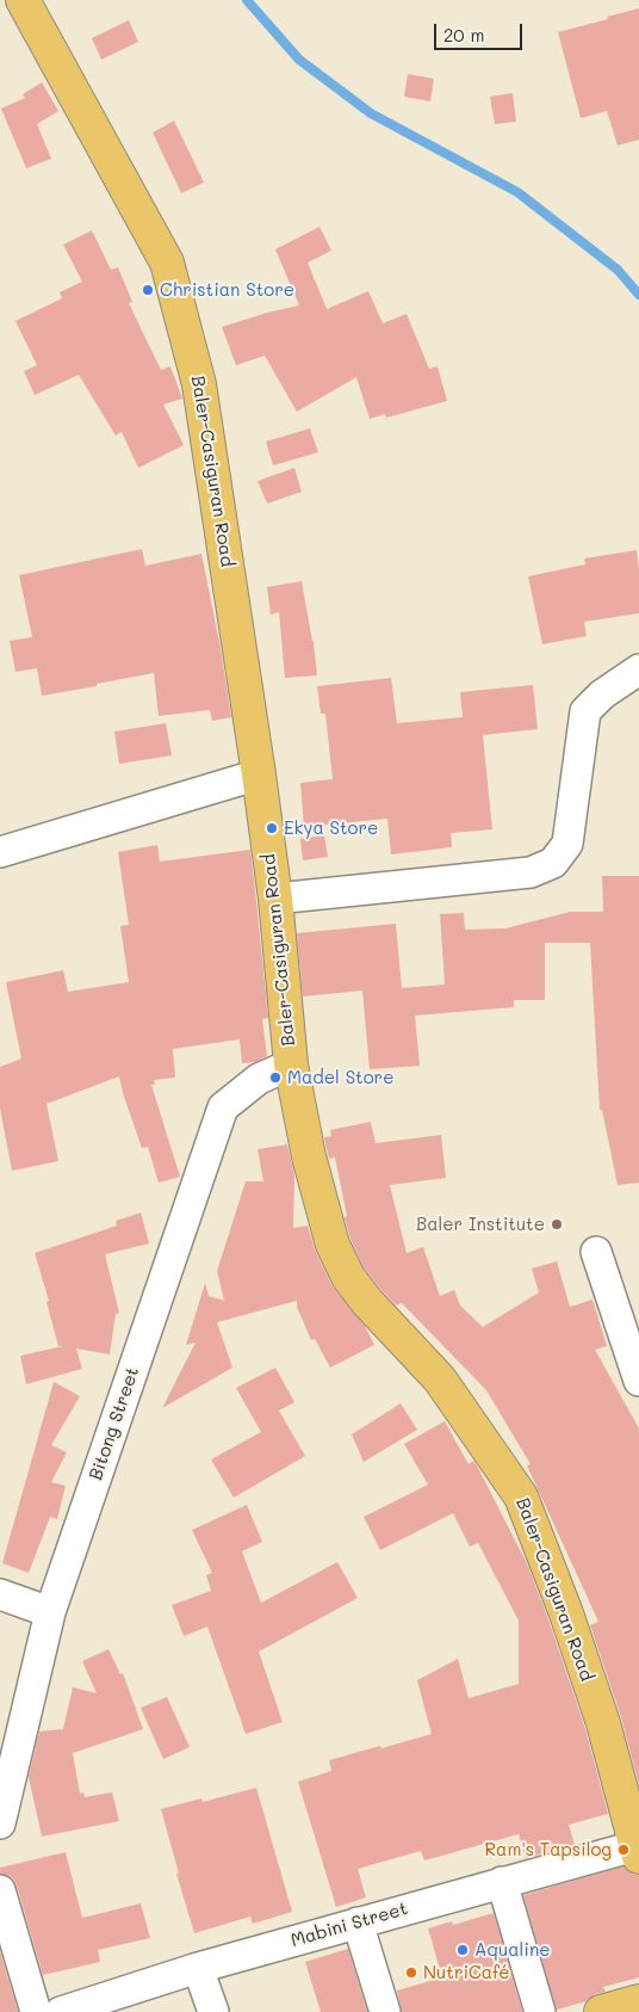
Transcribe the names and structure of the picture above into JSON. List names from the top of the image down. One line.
{"streets":{"main road":["Baler-Casiguran Road"],"street":["Bitong Street","Mabini Street"]},"crossings":[["Baler-Casiguran Road","Bitong Street"],["Baler-Casiguran Road","Mabini Street"]],"places":["Christian Store","Ekya Store","Madel Store","Baler Institute","Ram's Tapsilog","Aqualine","NutriCafé"],"scale_bar":"20 m"}
